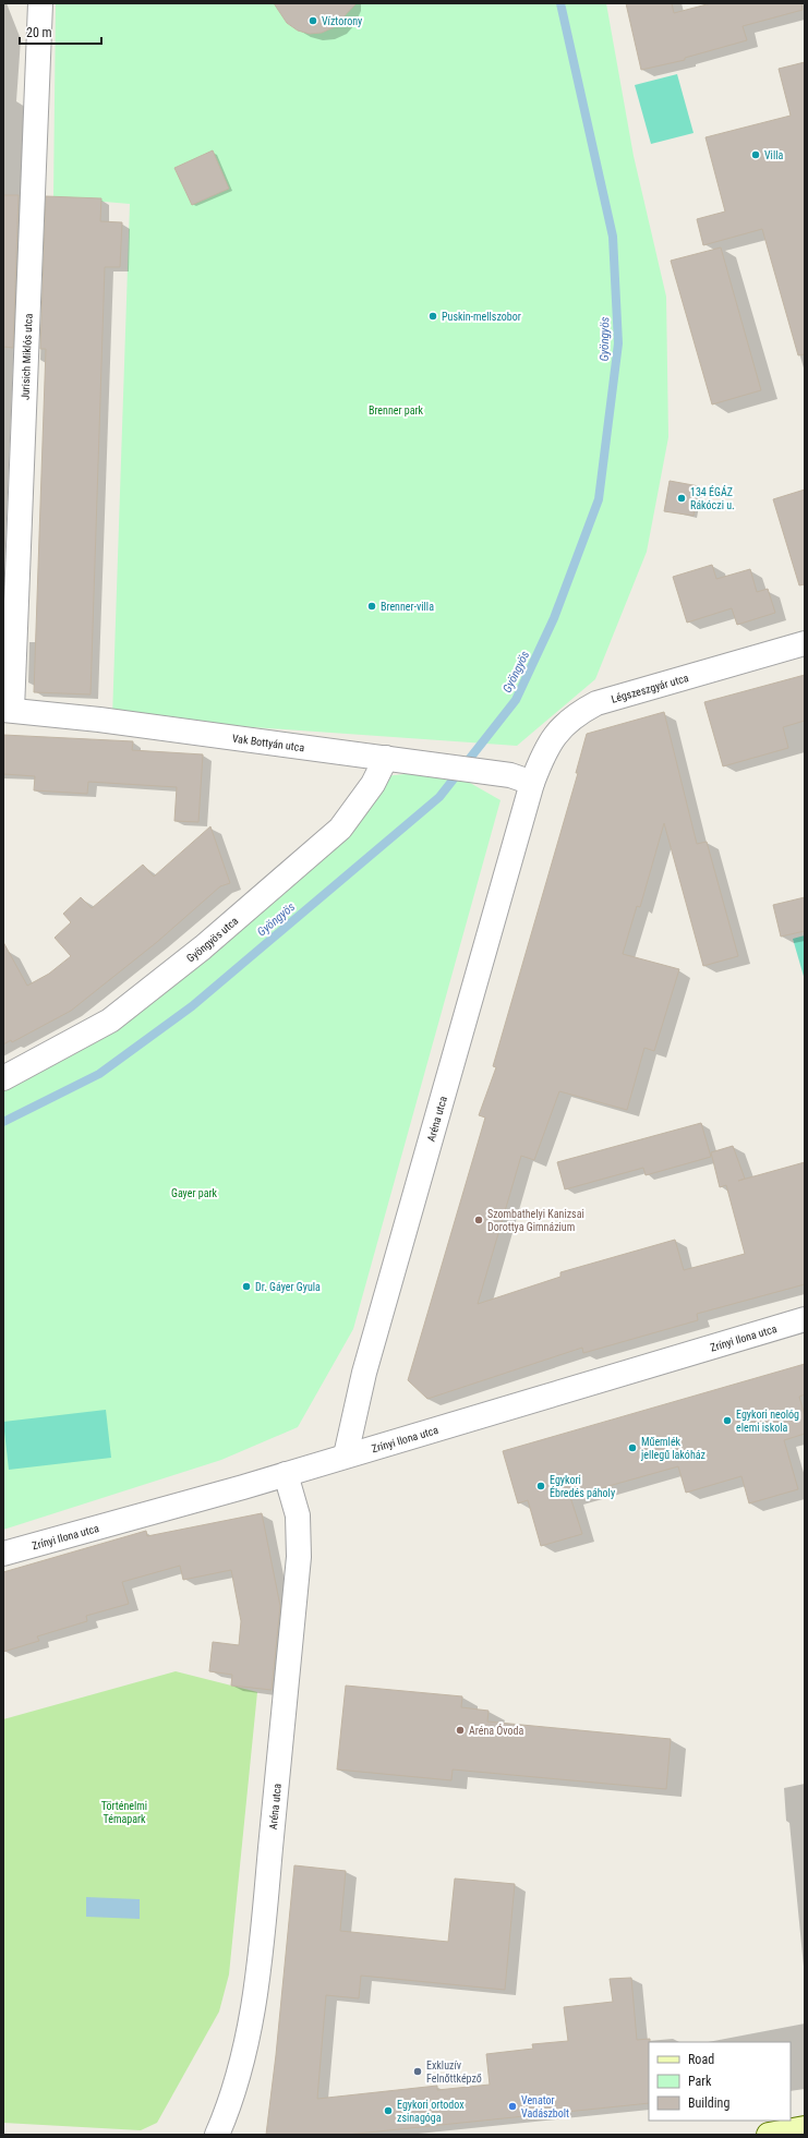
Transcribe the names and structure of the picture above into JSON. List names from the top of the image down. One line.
{"streets":{"street":["Jurisich Miklós utca","Légszeszgyár utca","Vak Bottyán utca","Gyöngyös utca","Aréna utca","Zrínyi Ilona utca"]},"crossings":[["Jurisich Miklós utca","Vak Bottyán utca"],["Légszeszgyár utca","Vak Bottyán utca"],["Légszeszgyár utca","Aréna utca"],["Vak Bottyán utca","Gyöngyös utca"],["Vak Bottyán utca","Aréna utca"],["Aréna utca","Zrínyi Ilona utca"]],"water":["Gyöngyös"],"parks":["Brenner park","Gayer park","Történelmi Témapark"],"places":["Víztorony","Villa","Puskin-mellszobor","134 ÉGÁZ Rákóczi u.","Brenner-villa","Szombathelyi Kanizsai Dorottya Gimnázium","Dr. Gáyer Gyula","Egykori neológ elemi iskola","Műemlék jellegű lakóház","Egykori Ébredés páholy","Aréna Óvoda","Exkluzív Felnőttképző","Venator Vadászbolt","Egykori ortodox zsinagóga"],"legend":["Road","Park","Building"],"scale_bar":"20 m"}
